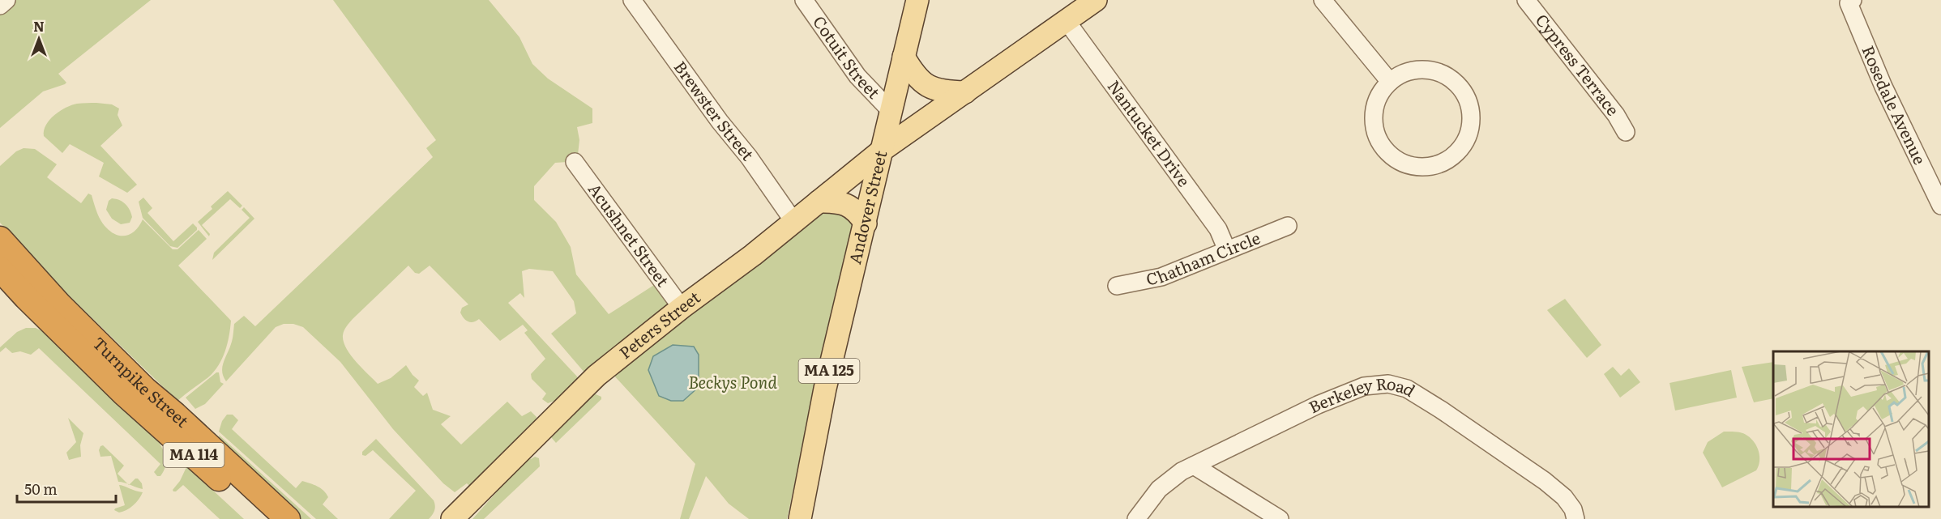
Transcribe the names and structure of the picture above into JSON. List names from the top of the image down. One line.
{"streets":{"highway":["Turnpike Street","MA 114"],"main road":["Andover Street","Peters Street","MA 125"],"street":["Cotuit Street","Cypress Terrace","Rosedale Avenue","Brewster Street","Nantucket Drive","Acushnet Street","Chatham Circle","Berkeley Road"]},"crossings":[["Cotuit Street","MA 125"],["Brewster Street","Peters Street"],["Nantucket Drive","Andover Street"],["Nantucket Drive","Chatham Circle"],["Andover Street","Peters Street"],["Andover Street","MA 125"],["Acushnet Street","Peters Street"],["Peters Street","MA 125"]],"parks":["Beckys Pond"],"scale_bar":"50 m","north":"top"}
